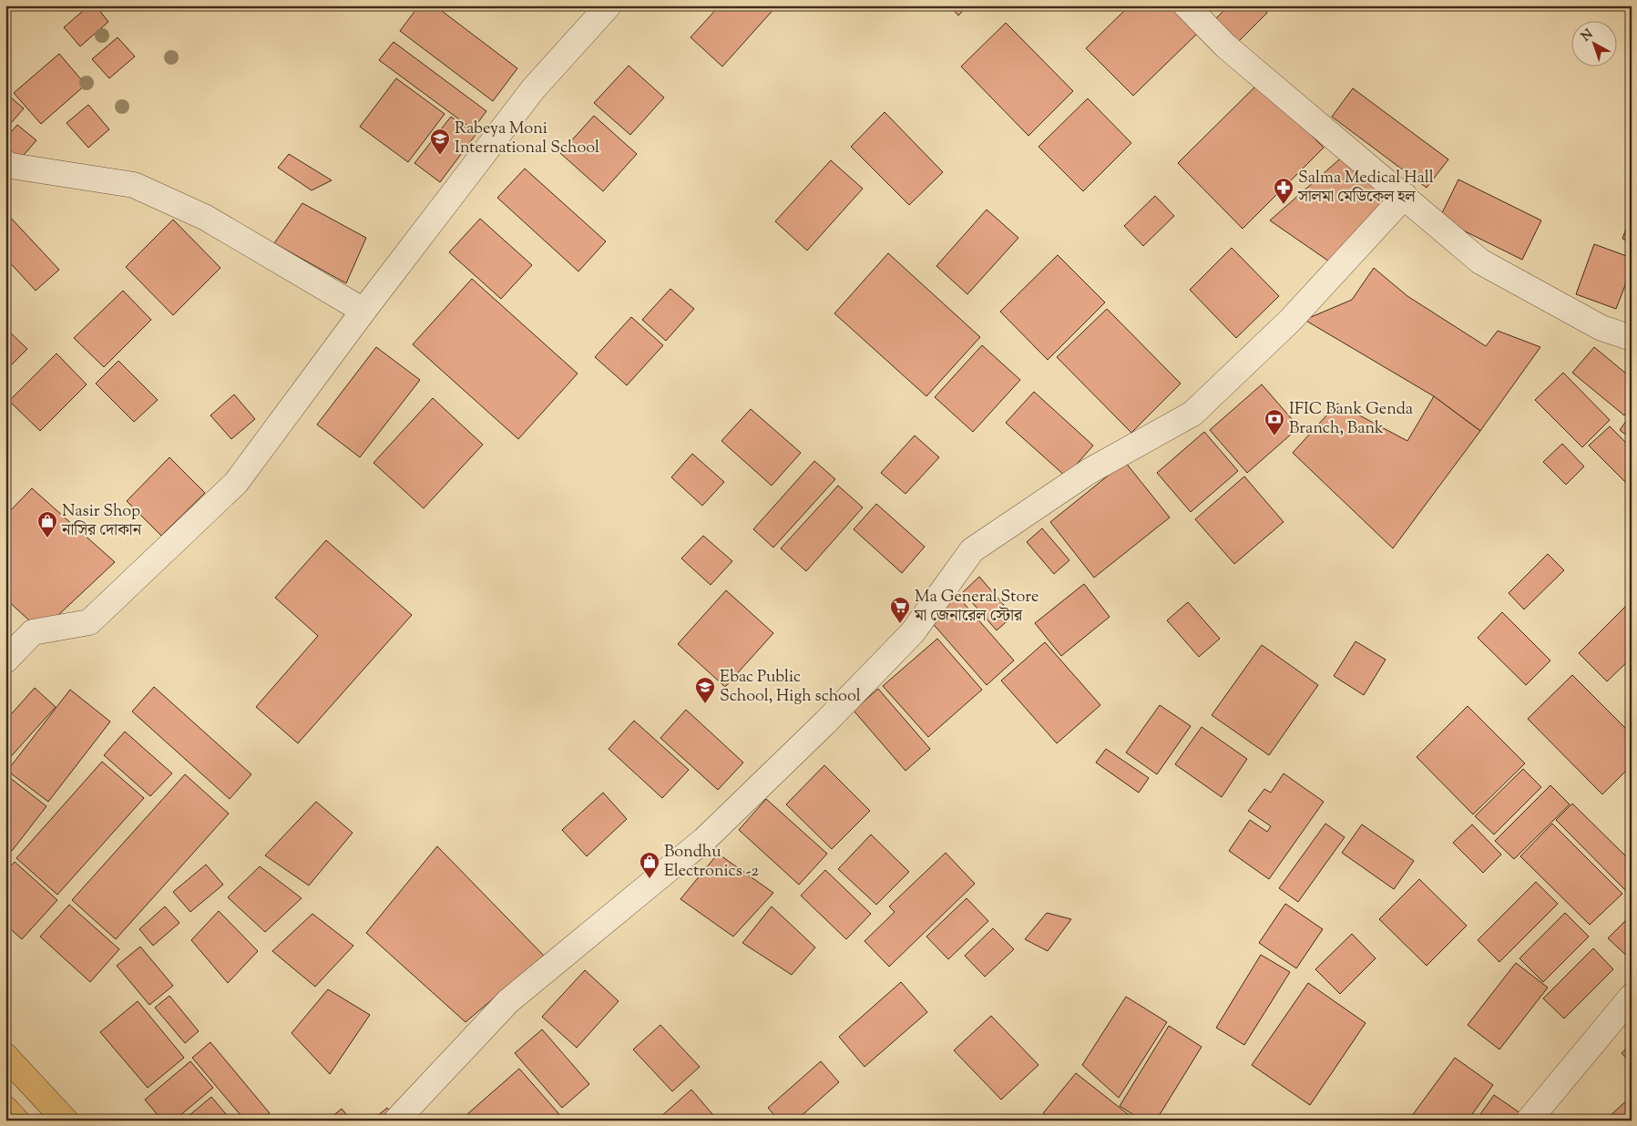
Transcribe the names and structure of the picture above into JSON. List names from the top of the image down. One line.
{"places":{"school or university":["Rabeya Moni International School","Ebac Public School, High school"],"pharmacy":["Salma Medical Hall সালমা মেডিকেল হল"],"bank":["IFIC Bank Genda Branch, Bank"],"shop":["Nasir Shop নাসির দোকান","Bondhu Electronics -2"],"supermarket":["Ma General Store মা জেনারেল স্টোর"]},"north":"top left"}
